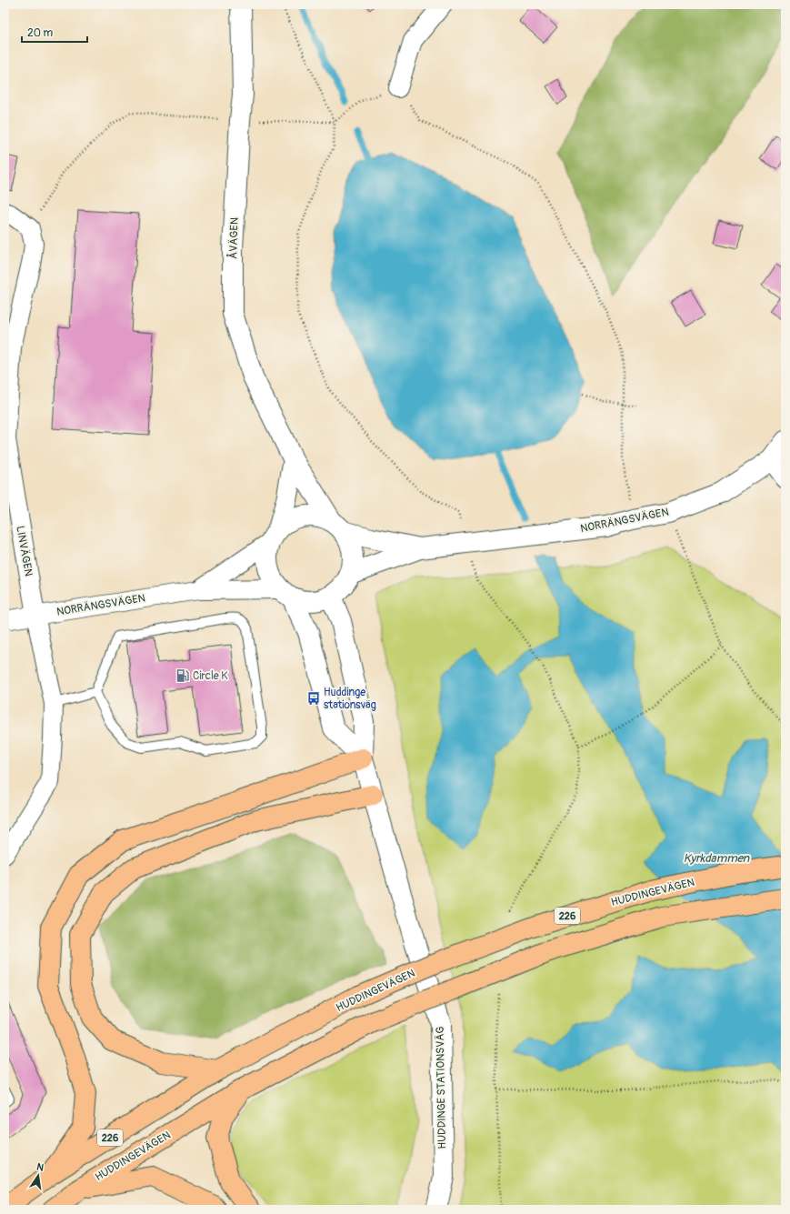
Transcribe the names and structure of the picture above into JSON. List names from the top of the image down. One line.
{"streets":{"main road":["HUDDINGEVÄGEN","226"],"street":["ÅVÄGEN","NORRÄNGSVÄGEN","LINVÄGEN","HUDDINGE STATIONSVÄG"]},"crossings":[["ÅVÄGEN","NORRÄNGSVÄGEN"],["ÅVÄGEN","HUDDINGE STATIONSVÄG"],["NORRÄNGSVÄGEN","LINVÄGEN"],["NORRÄNGSVÄGEN","HUDDINGE STATIONSVÄG"]],"water":["Kyrkdammen"],"places":{"fuel station":["Circle K"],"bus stop":["Huddinge stationsväg"]},"scale_bar":"20 m","north":"top"}
